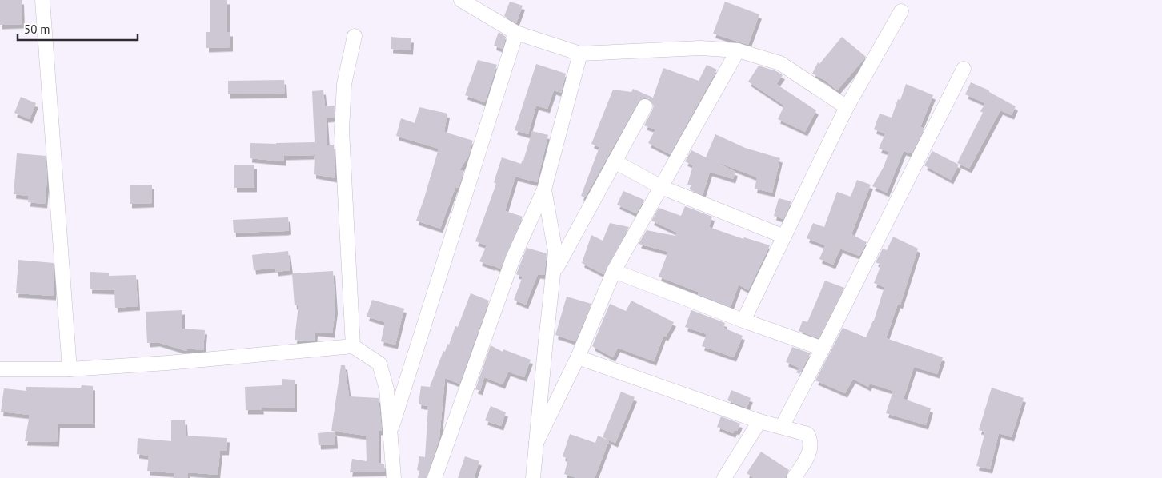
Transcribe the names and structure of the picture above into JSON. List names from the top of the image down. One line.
{"scale_bar":"50 m"}
